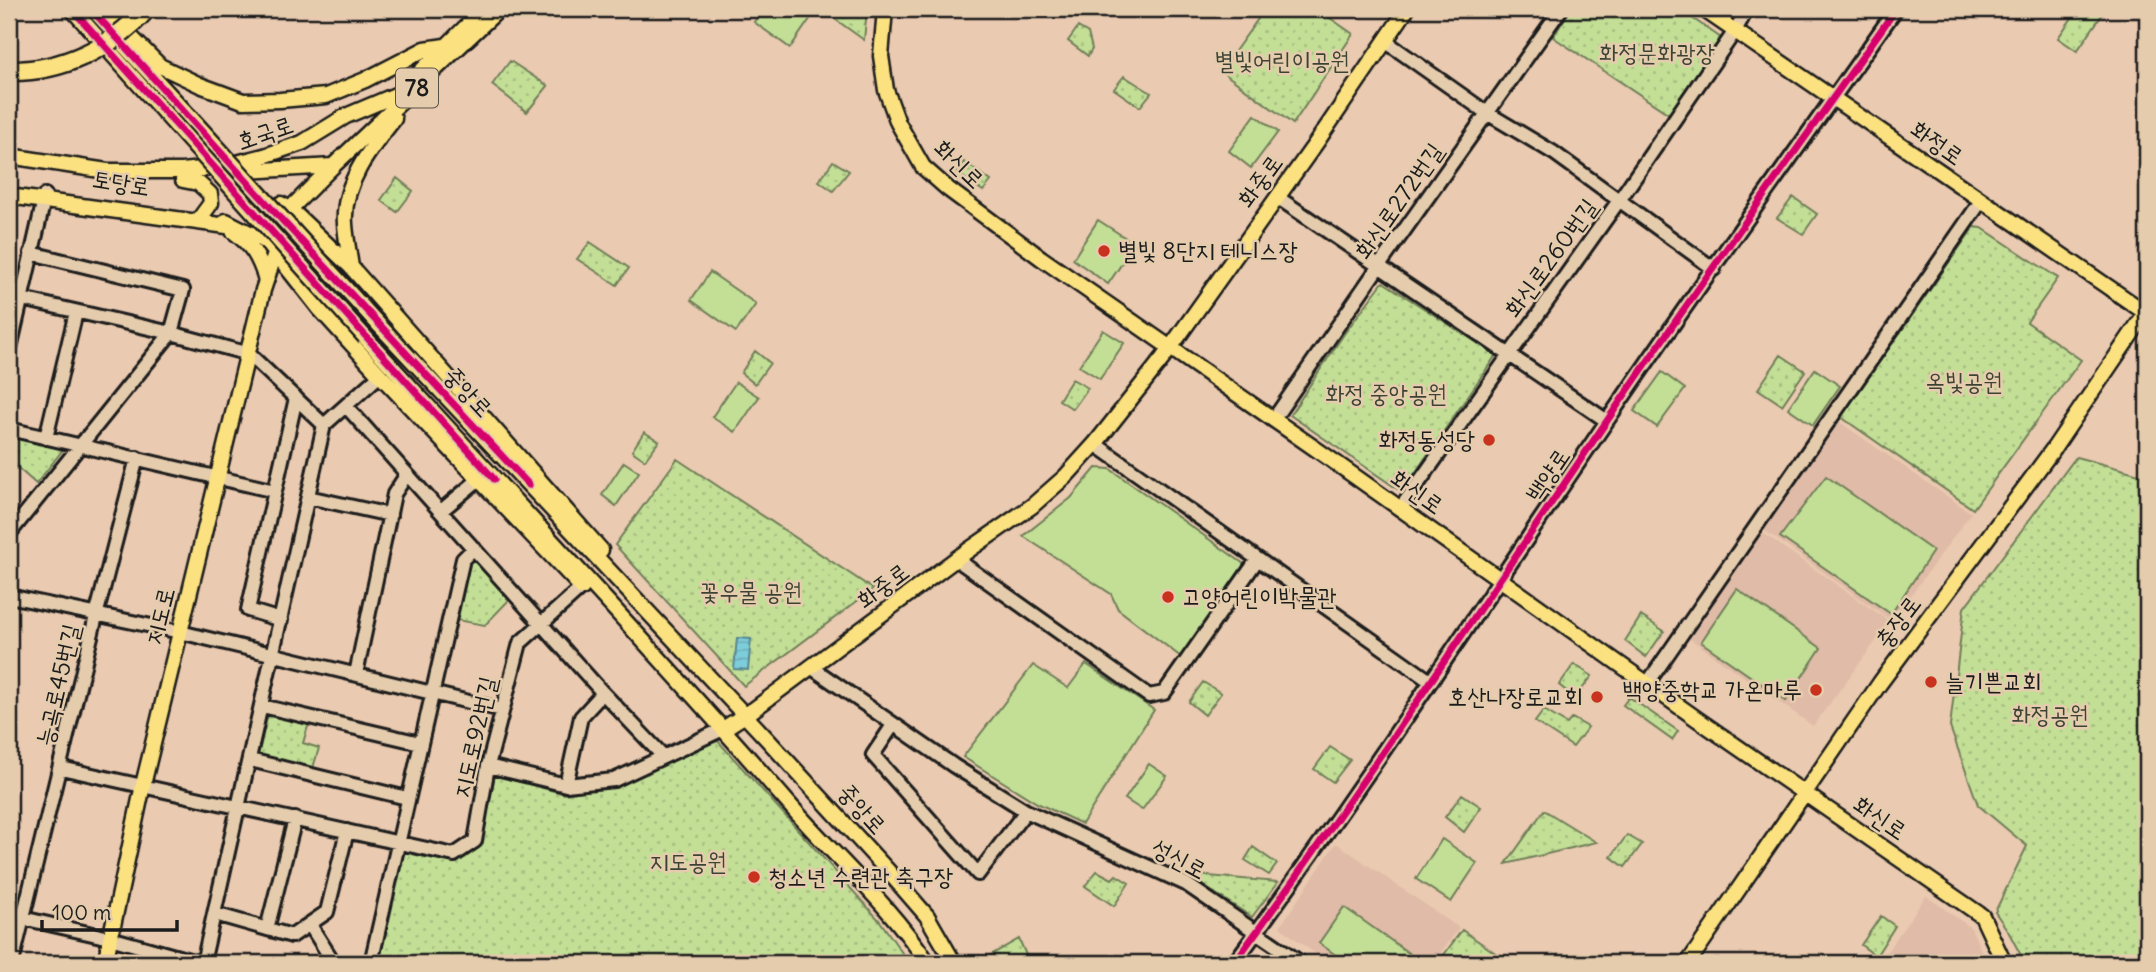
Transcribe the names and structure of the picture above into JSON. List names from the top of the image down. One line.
{"streets":{"main road":["78","호국로","화정로","화신로","화중로","토당로","중앙로","지도로","충장로"],"street":["화신로272번길","화신로260번길","백양로","능곡로45번길","지도로92번길","성신로"]},"crossings":[["78","호국로"],["78","지도로"],["호국로","지도로"],["화정로","화신로260번길"],["화정로","백양로"],["화정로","충장로"],["화신로","화중로"],["화신로","화신로272번길"],["화신로","화신로260번길"],["화신로","백양로"],["화신로","충장로"],["화중로","중앙로"],["화중로","성신로"],["토당로","지도로"],["백양로","성신로"],["지도로","지도로92번길"],["능곡로45번길","지도로92번길"]],"parks":["화정문화광장","별빛어린이공원","옥빛공원","화정 중앙공원","꽃우물 공원","화정공원","지도공원"],"places":["별빛 8단지 테니스장","화정동성당","고양어린이박물관","늘기쁜교회","백양중학교 가온마루","호산나장로교회","청소년 수련관 축구장"],"scale_bar":"100 m"}
